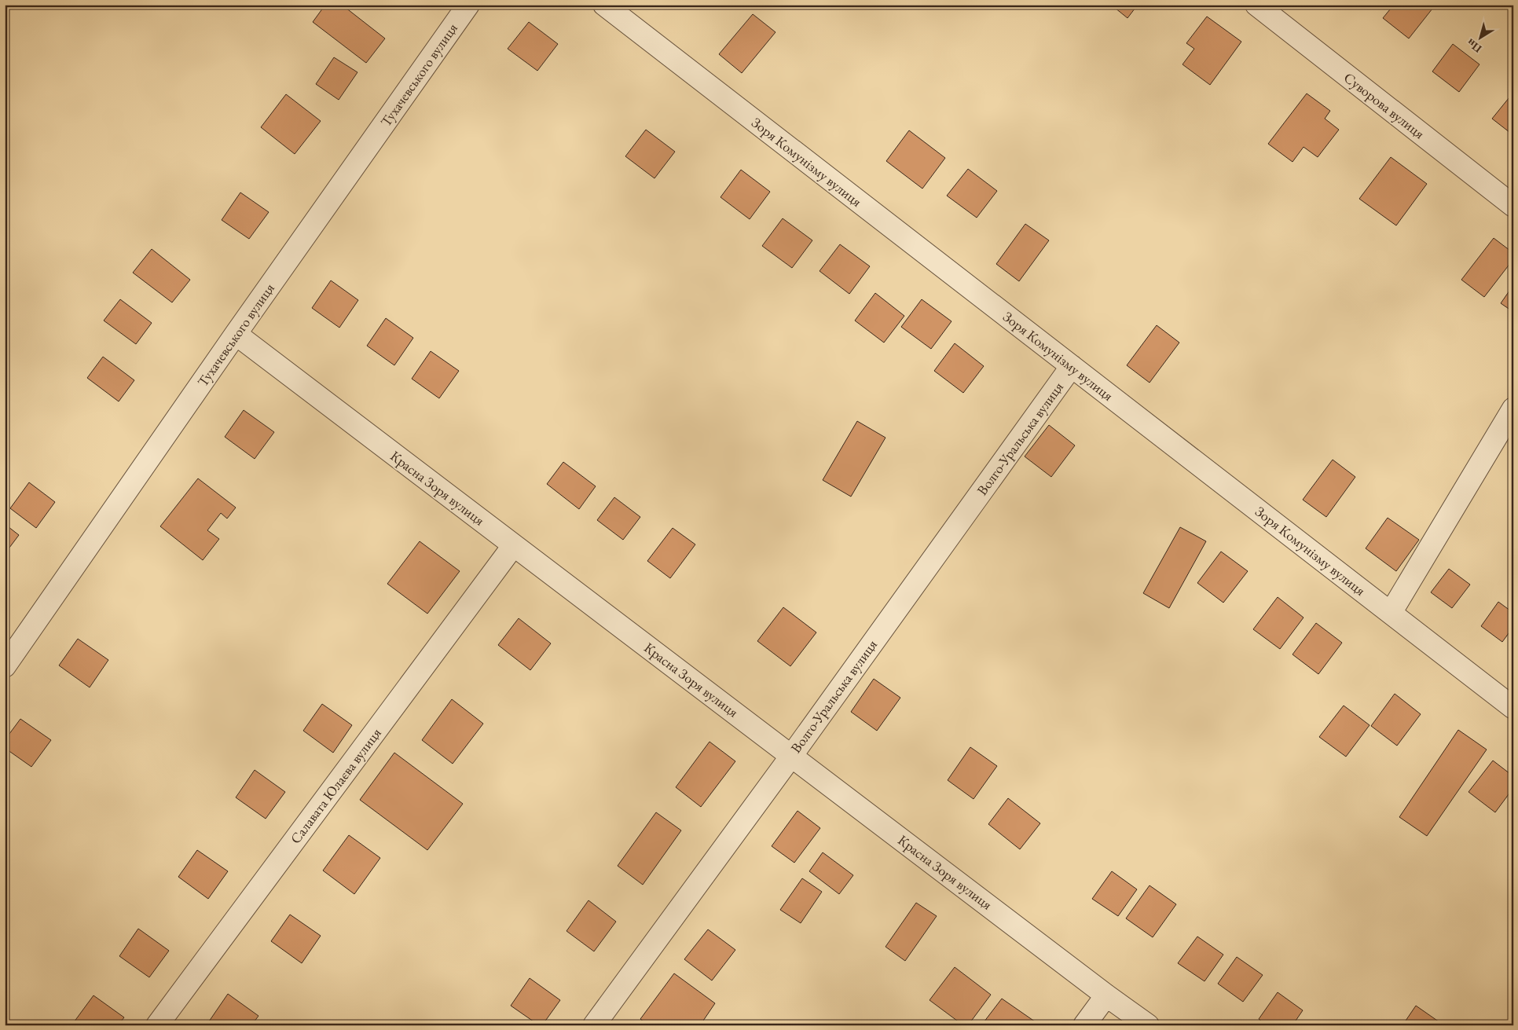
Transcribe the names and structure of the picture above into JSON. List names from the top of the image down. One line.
{"streets":{"street":["Тухачевського вулиця","Суворова вулиця","Зоря Комунізму вулиця","Волго-Уральська вулиця","Красна Зоря вулиця","Салавата Юлаєва вулиця"]},"crossings":[["Тухачевського вулиця","Красна Зоря вулиця"],["Зоря Комунізму вулиця","Волго-Уральська вулиця"],["Волго-Уральська вулиця","Красна Зоря вулиця"],["Красна Зоря вулиця","Салавата Юлаєва вулиця"]],"north":"bottom left"}
